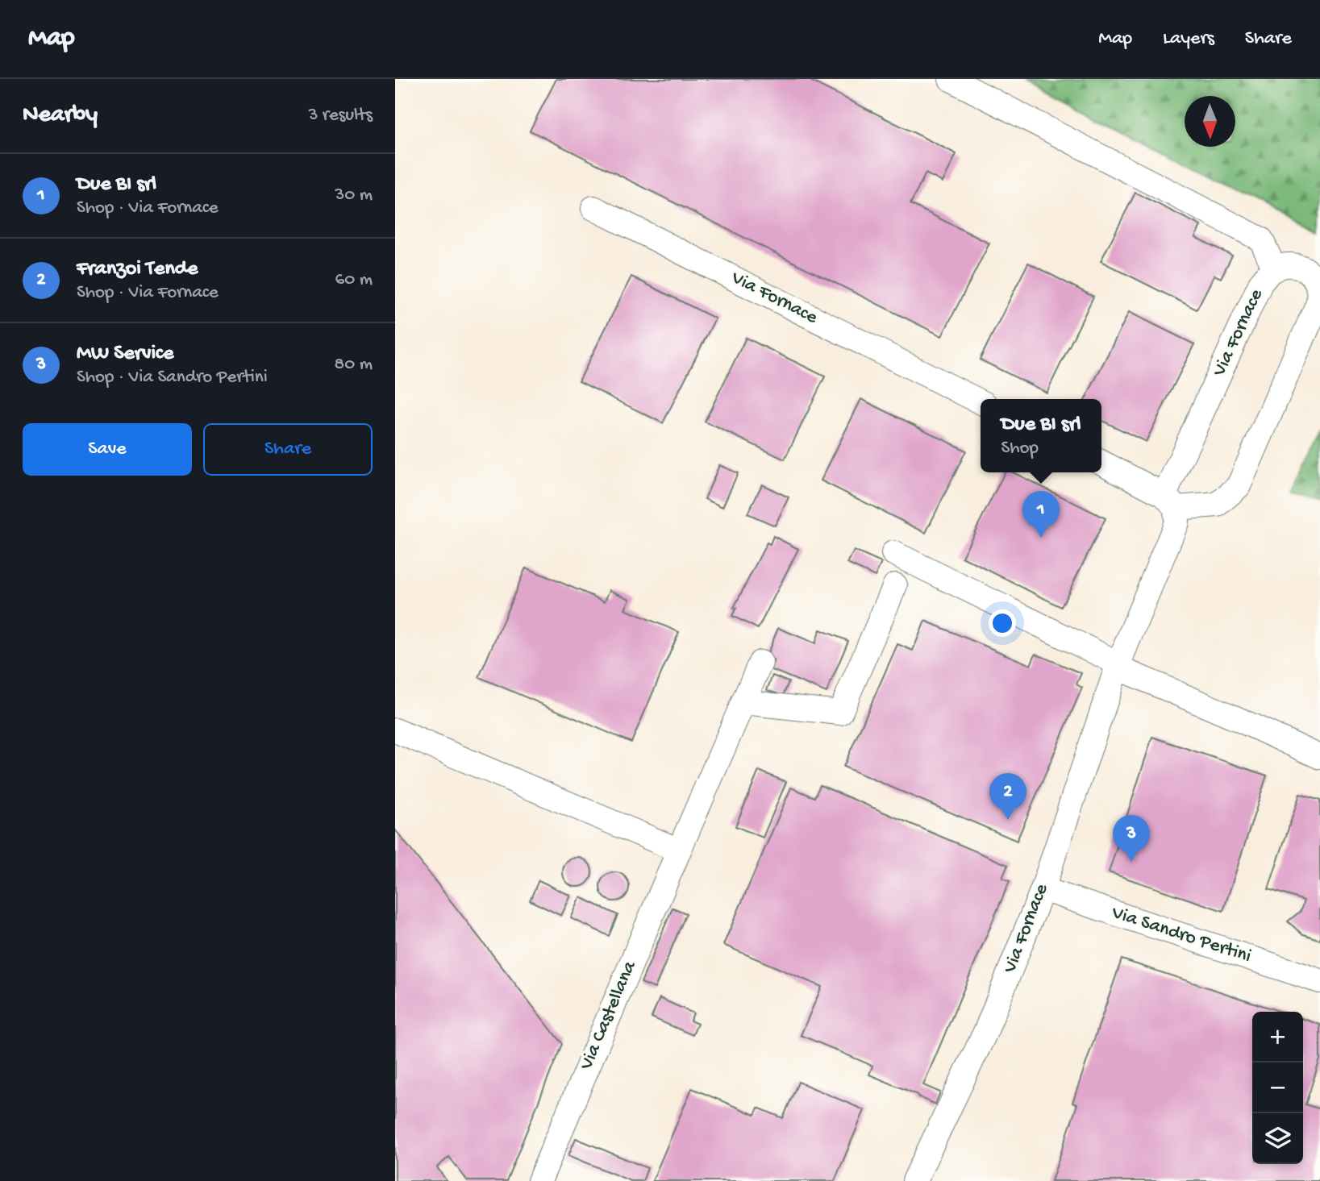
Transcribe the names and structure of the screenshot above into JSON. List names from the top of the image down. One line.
{"streets":{"street":["Via Fornace","Via Sandro Pertini","Via Castellana"]},"crossings":[["Via Fornace","Via Sandro Pertini"]],"north":"bottom","page":{"header":"Map","nav":["Map","Layers","Share"],"heading":["Nearby","3 results"],"list":[{"mark":"1","name":"Due BI srl","note":"Shop · Via Fornace","value":"30 m"},{"mark":"2","name":"Franzoi Tende","note":"Shop · Via Fornace","value":"60 m"},{"mark":"3","name":"MW Service","note":"Shop · Via Sandro Pertini","value":"80 m"}],"popup":["Due BI srl","Shop"],"buttons":["Save","Share"],"pins":["1","2","3"],"map_buttons":["+","−"]}}
